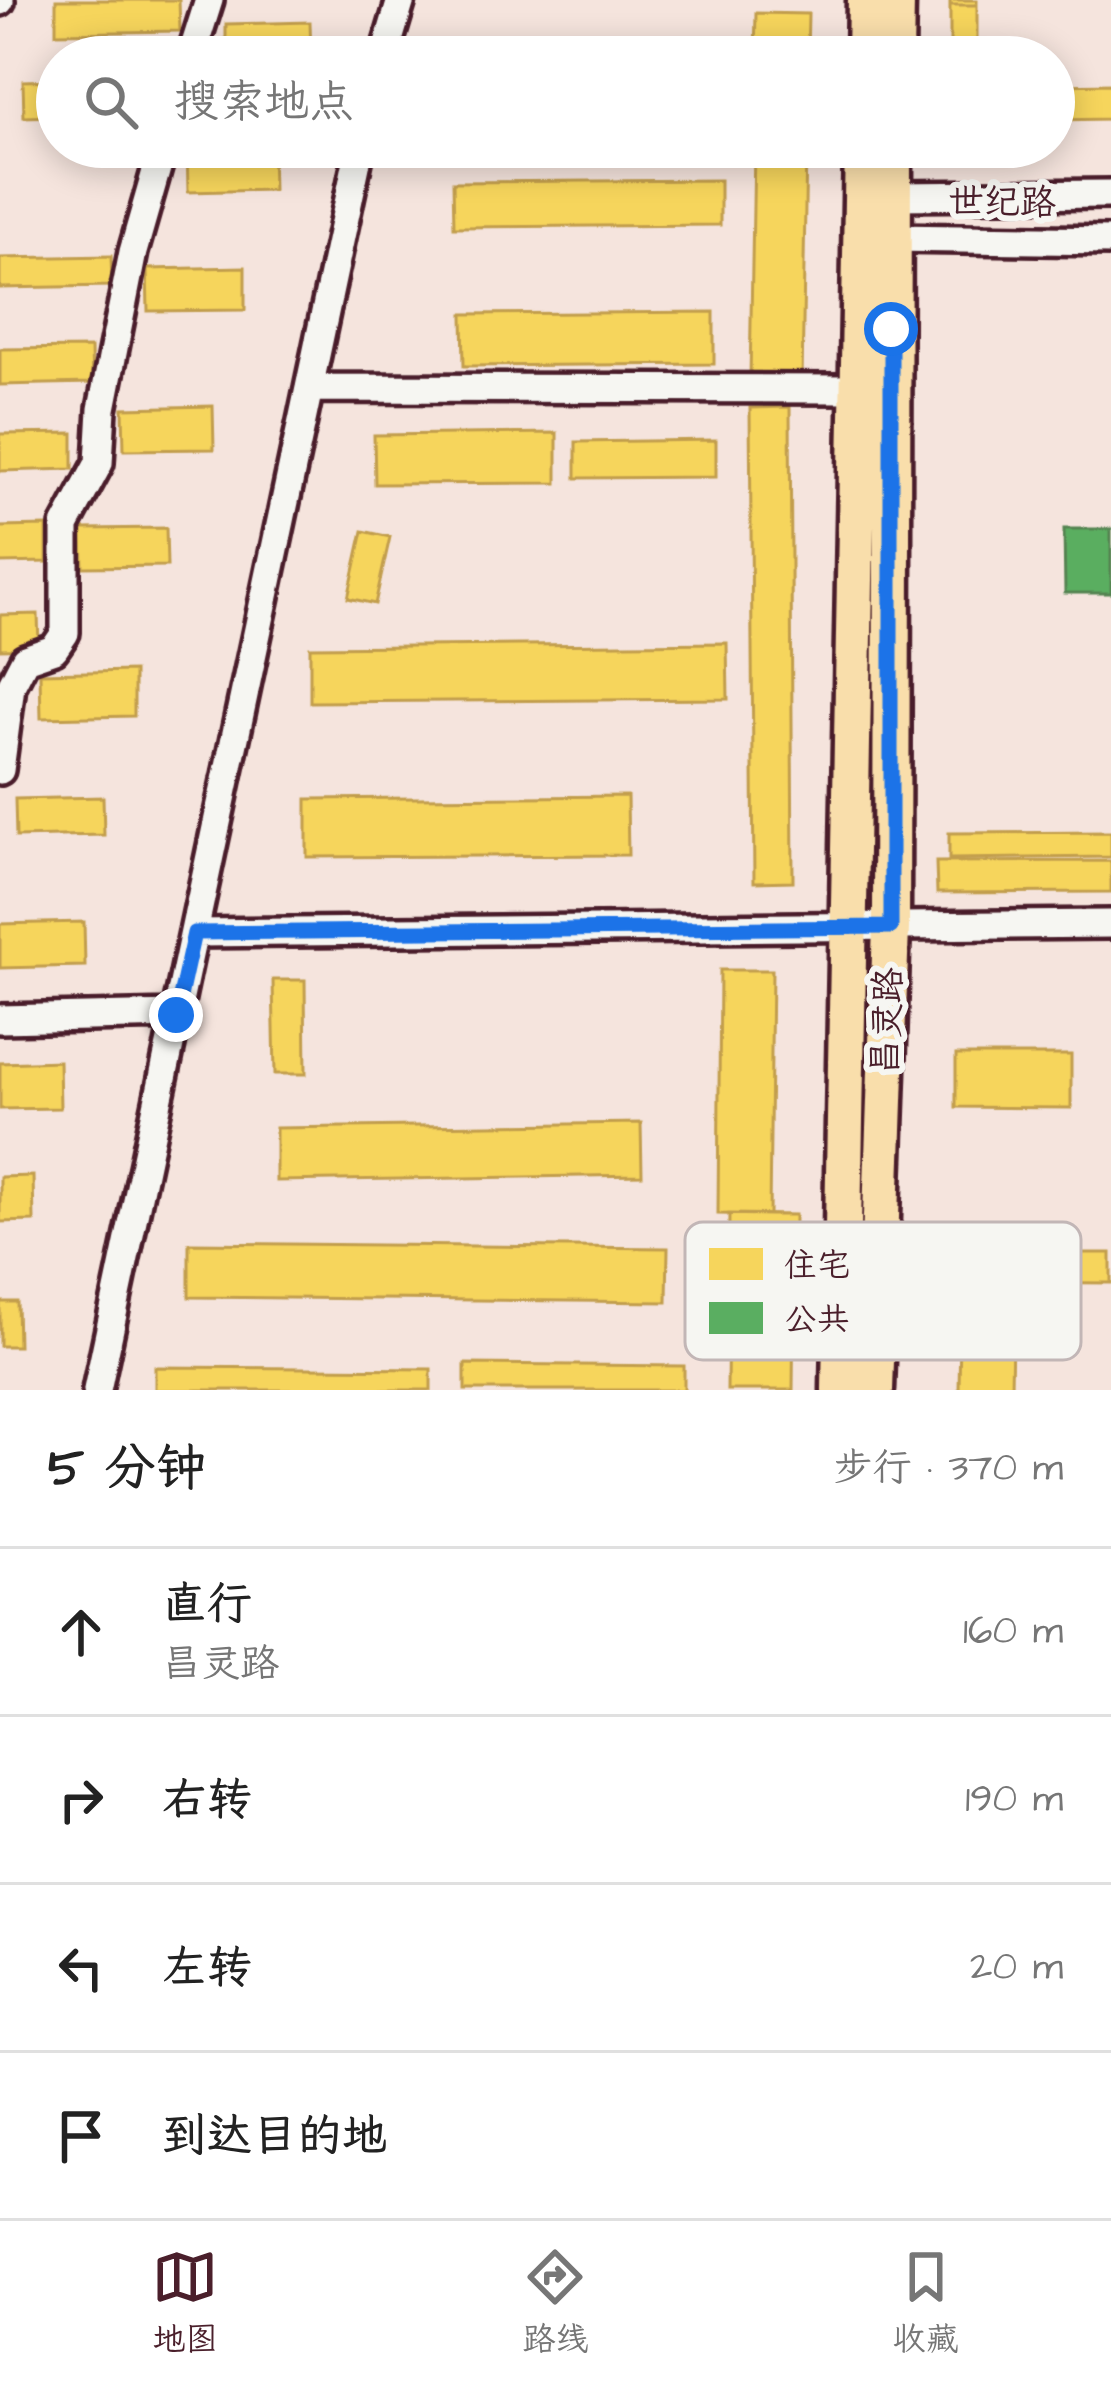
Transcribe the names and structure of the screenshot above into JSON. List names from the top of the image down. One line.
{"streets":{"main road":["昌灵路"],"street":["世纪路"]},"crossings":[["世纪路","昌灵路"]],"legend":["住宅","公共"],"page":{"search":"搜索地点","heading":["5 分钟","步行 · 370 m"],"list":[["直行","昌灵路","160 m"],["右转","190 m"],["左转","20 m"],"到达目的地"],"nav":["地图","路线","收藏"]}}
